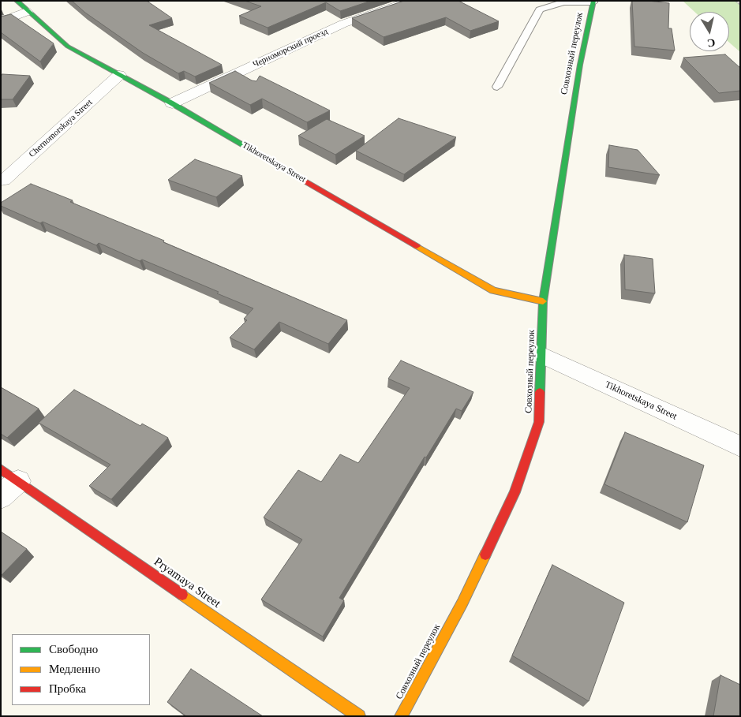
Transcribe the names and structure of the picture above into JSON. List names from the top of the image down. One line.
{"streets":{"street":["Черноморский проезд","Совхозный переулок","Chernomorskaya Street","Tikhoretskaya Street","Pryamaya Street"]},"crossings":[["Черноморский проезд","Tikhoretskaya Street"],["Совхозный переулок","Tikhoretskaya Street"],["Chernomorskaya Street","Tikhoretskaya Street"]],"legend":["Свободно","Медленно","Пробка"],"north":"bottom"}
